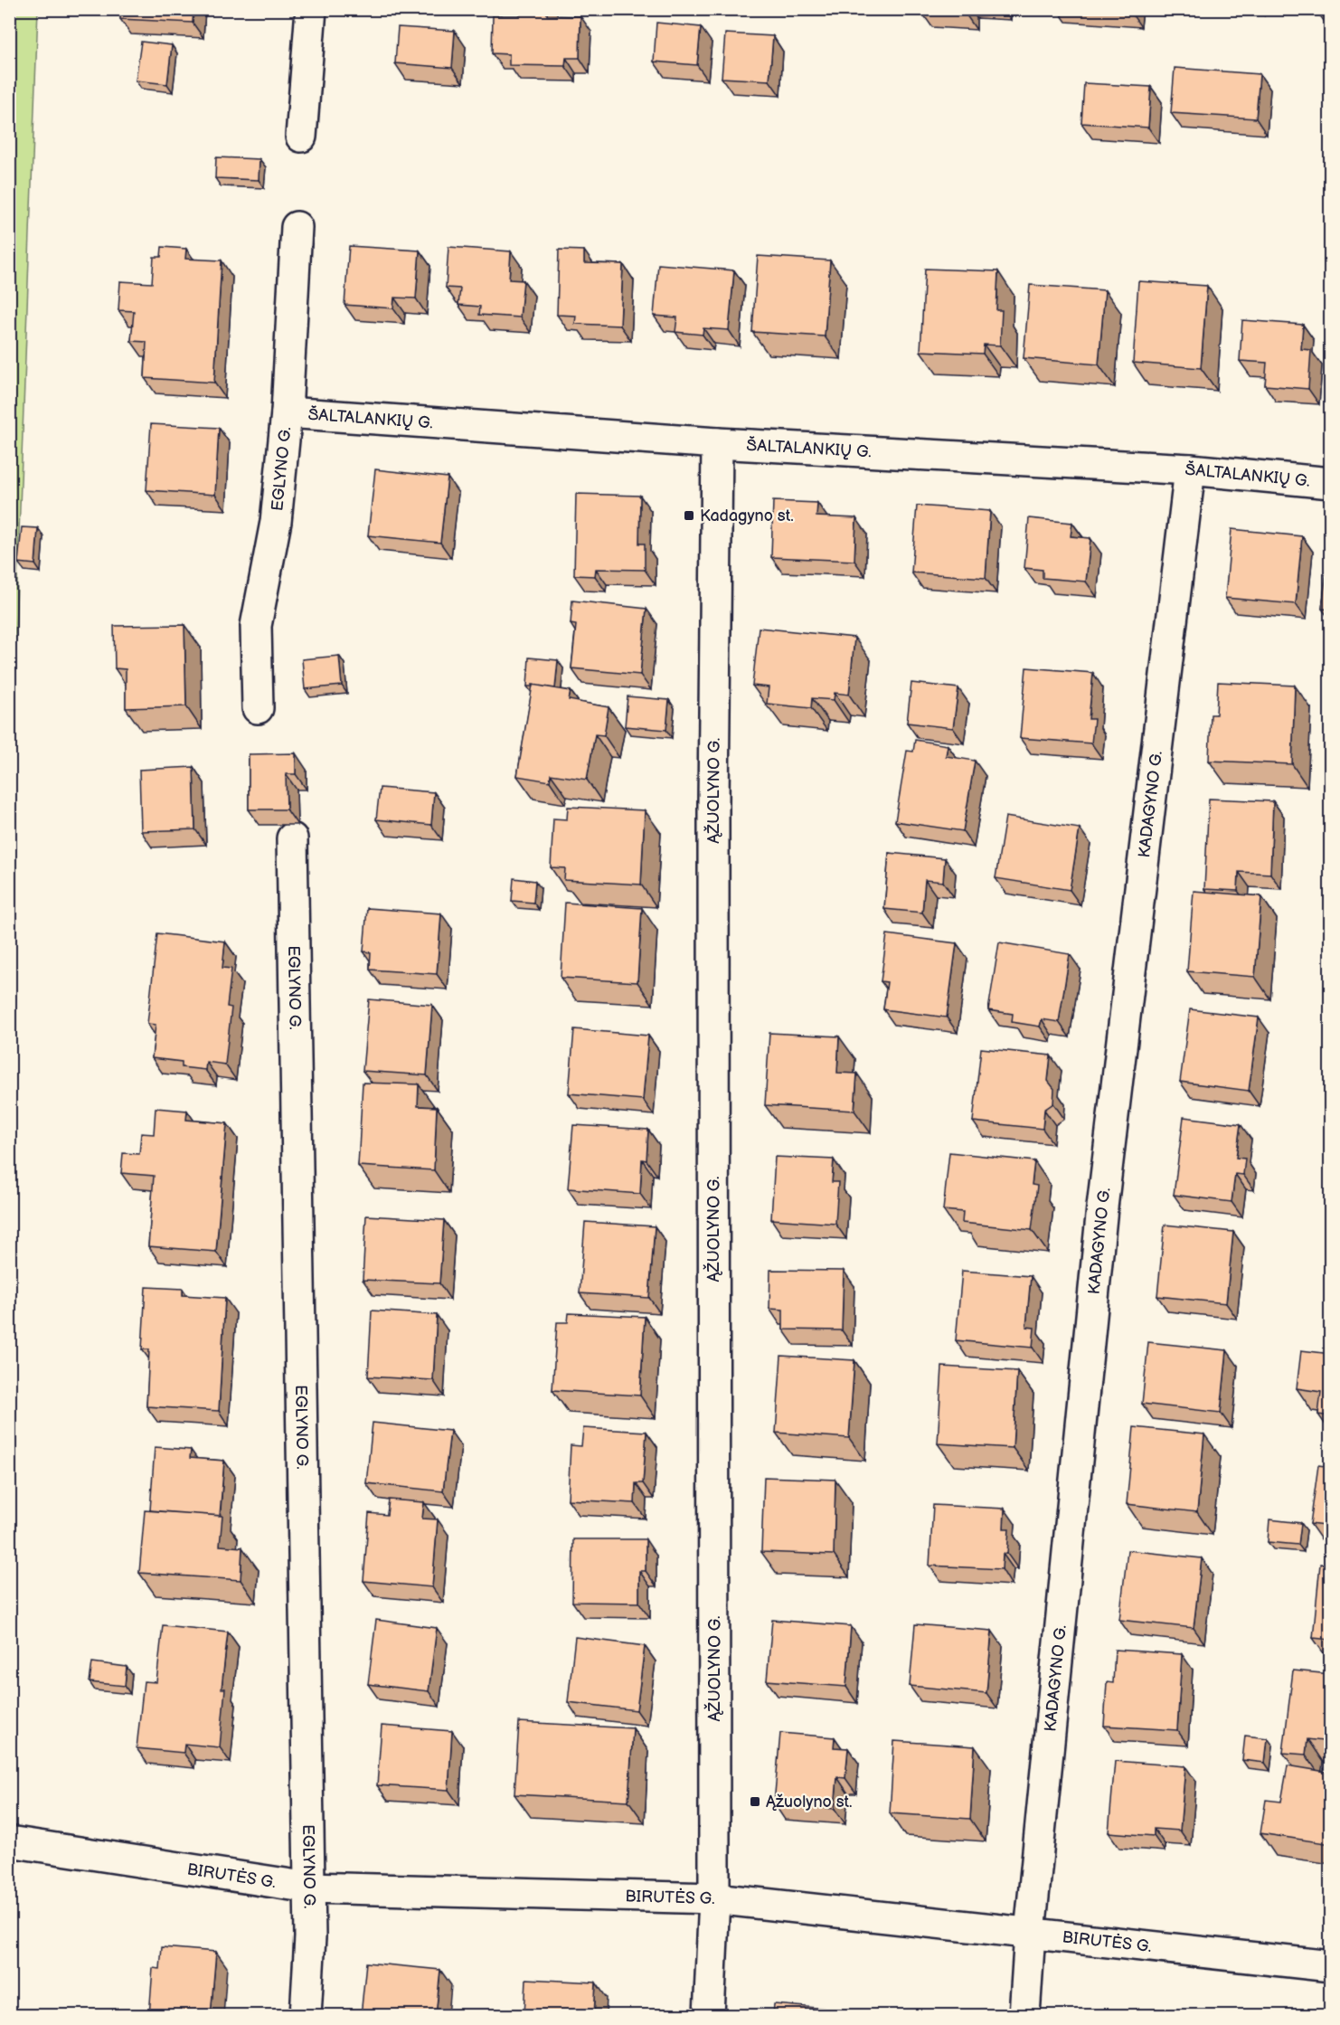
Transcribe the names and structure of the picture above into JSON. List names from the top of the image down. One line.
{"streets":{"street":["ŠALTALANKIŲ G.","EGLYNO G.","ĄŽUOLYNO G.","KADAGYNO G.","BIRUTĖS G."]},"crossings":[["ŠALTALANKIŲ G.","EGLYNO G."],["ŠALTALANKIŲ G.","ĄŽUOLYNO G."],["ŠALTALANKIŲ G.","KADAGYNO G."],["EGLYNO G.","BIRUTĖS G."],["ĄŽUOLYNO G.","BIRUTĖS G."],["KADAGYNO G.","BIRUTĖS G."]],"places":{"transit":["Kadagyno st.","Ąžuolyno st."]}}
